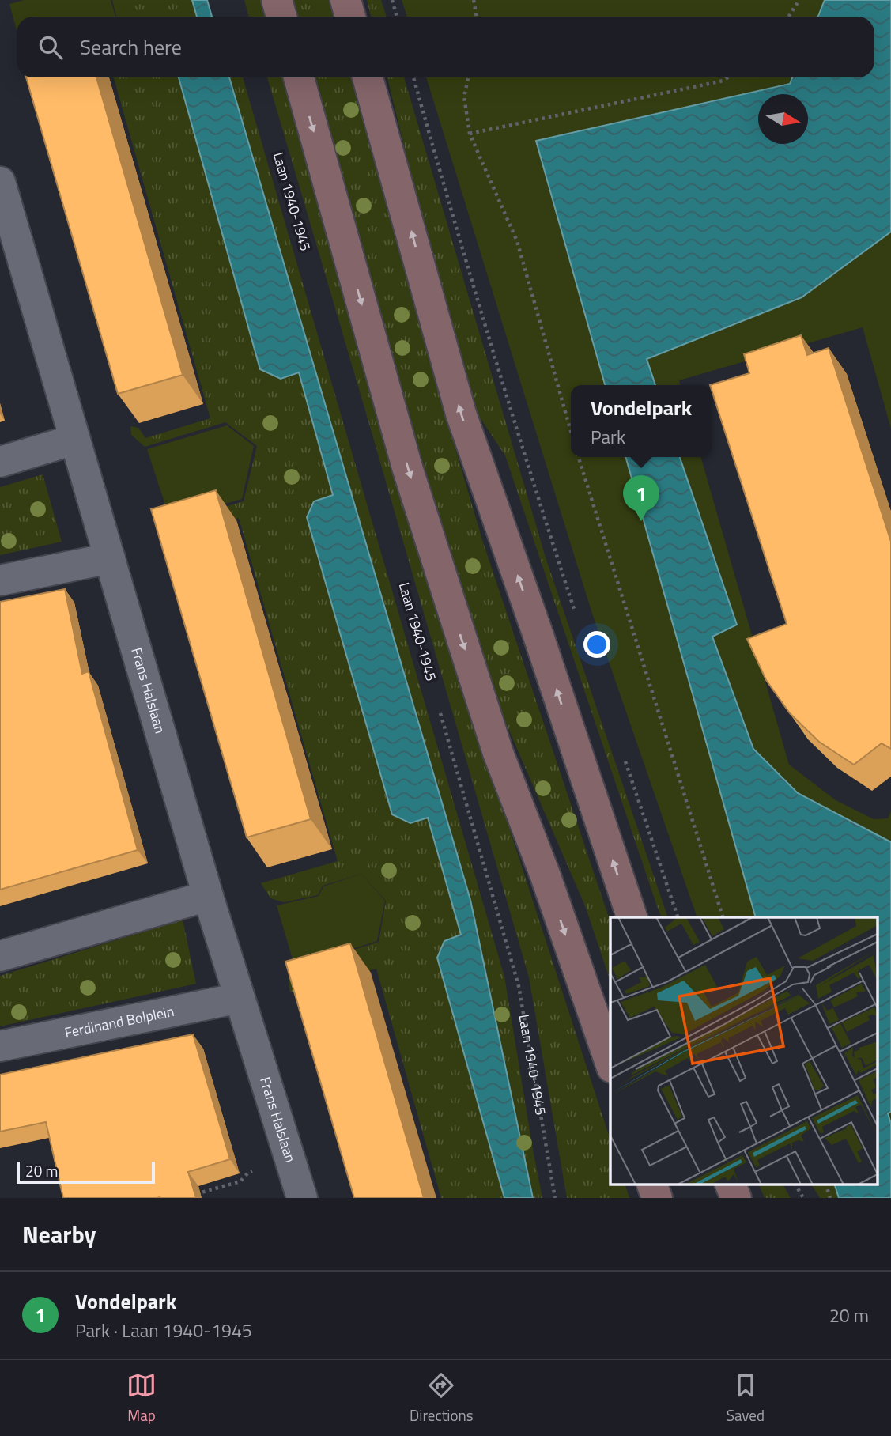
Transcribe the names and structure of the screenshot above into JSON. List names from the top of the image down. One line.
{"streets":{"street":["Frans Halslaan","Ferdinand Bolplein"],"path":["Laan 1940-1945"]},"crossings":[["Frans Halslaan","Ferdinand Bolplein"]],"scale_bar":"20 m","north":"right","page":{"search":"Search here","popup":["Vondelpark","Park"],"pins":"1","scale":"20 m","heading":"Nearby","list":[{"mark":"1","name":"Vondelpark","note":"Park · Laan 1940-1945","value":"20 m"}],"nav":["Map","Directions","Saved"]}}
